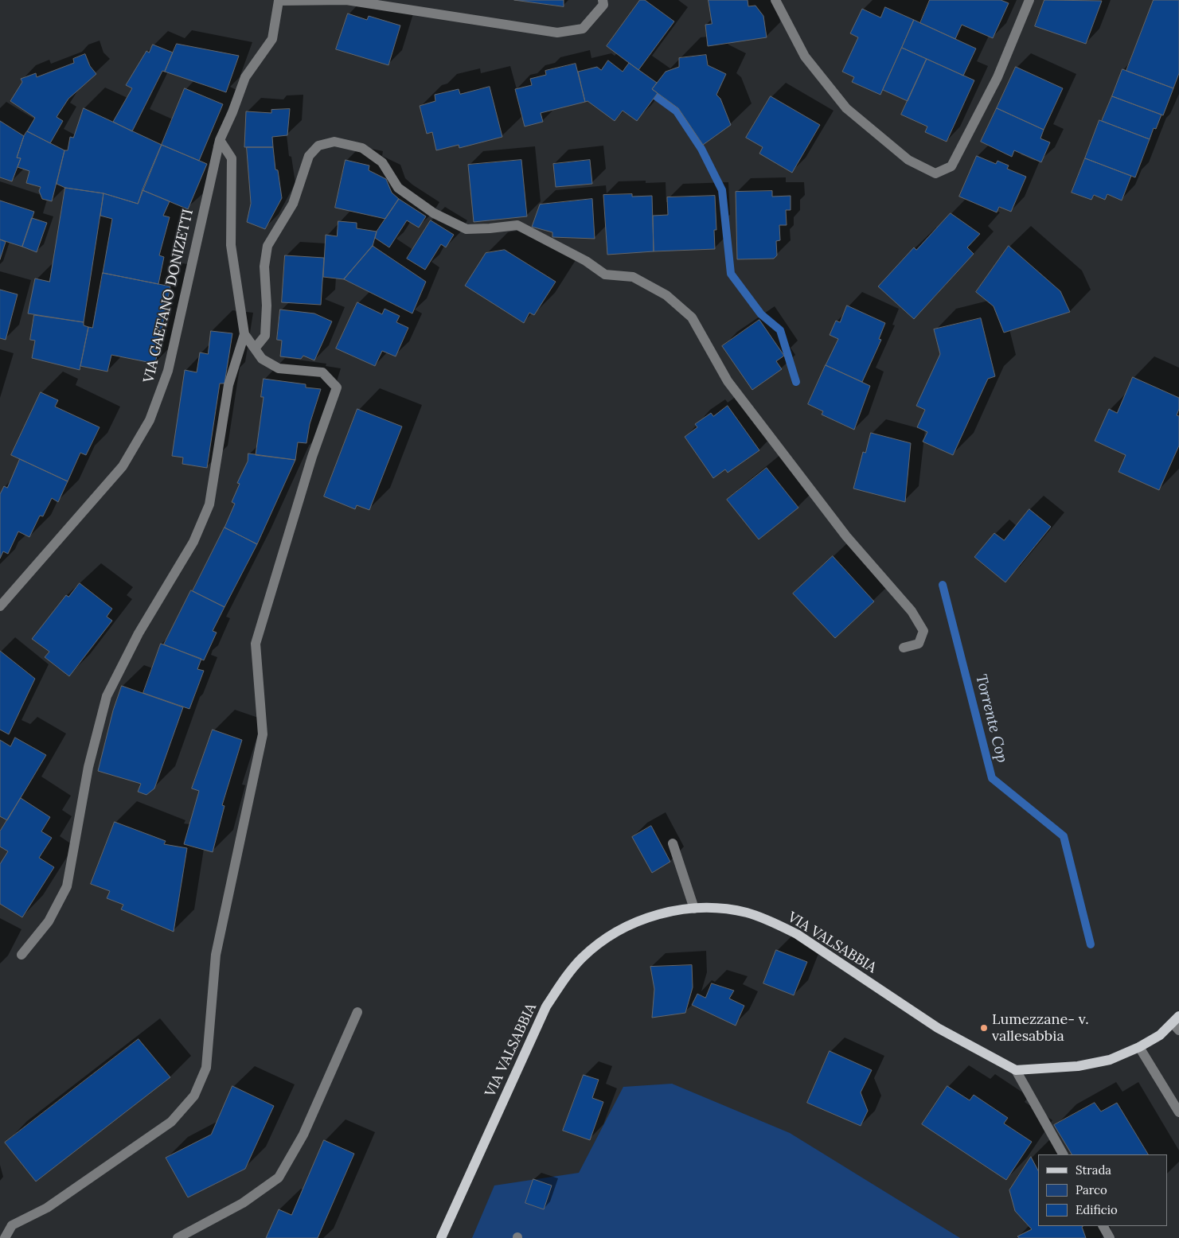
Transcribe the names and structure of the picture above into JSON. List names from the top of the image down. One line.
{"streets":{"main road":["VIA VALSABBIA"],"street":["VIA GAETANO DONIZETTI"]},"water":["Torrente Cop"],"places":["Lumezzane- v. vallesabbia"],"legend":["Strada","Parco","Edificio"]}
